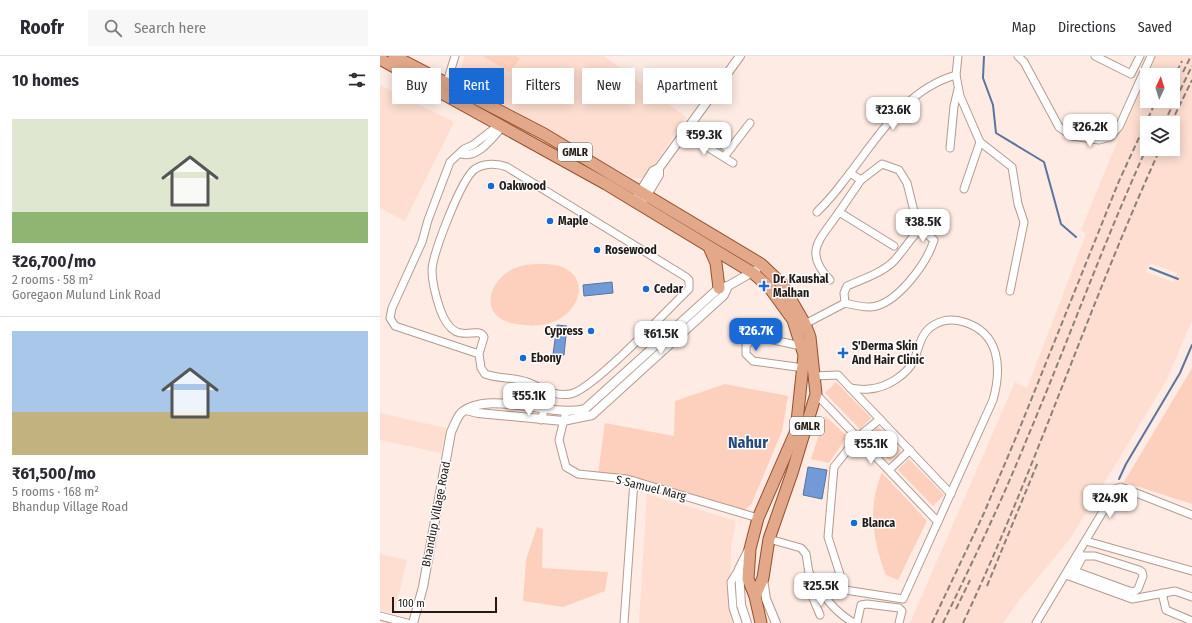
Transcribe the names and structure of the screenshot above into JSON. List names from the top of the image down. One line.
{"streets":{"main road":["GMLR"],"street":["S Samuel Marg","Bhandup Village Road"]},"crossings":[["GMLR","S Samuel Marg"]],"districts":["Nahur"],"places":{"other":["Oakwood","Maple","Rosewood","Cedar","Cypress","Ebony","Blanca"],"health":["Dr. Kaushal Malhan","S'Derma Skin And Hair Clinic"]},"scale_bar":"100 m","north":"top","page":{"header":"Roofr","search":"Search here","nav":["Map","Directions","Saved"],"heading":"10 homes","chip":["Buy","Rent","Filters","New","Apartment"],"price":["₹23.6K","₹26.2K","₹59.3K","₹38.5K","₹26.7K","₹61.5K","₹55.1K","₹55.1K","₹24.9K","₹25.5K"],"list":[{"name":"₹26,700/mo","note":"2 rooms · 58 m² · Goregaon Mulund Link Road"},{"name":"₹61,500/mo","note":"5 rooms · 168 m² · Bhandup Village Road"}],"scale":"100 m"}}
